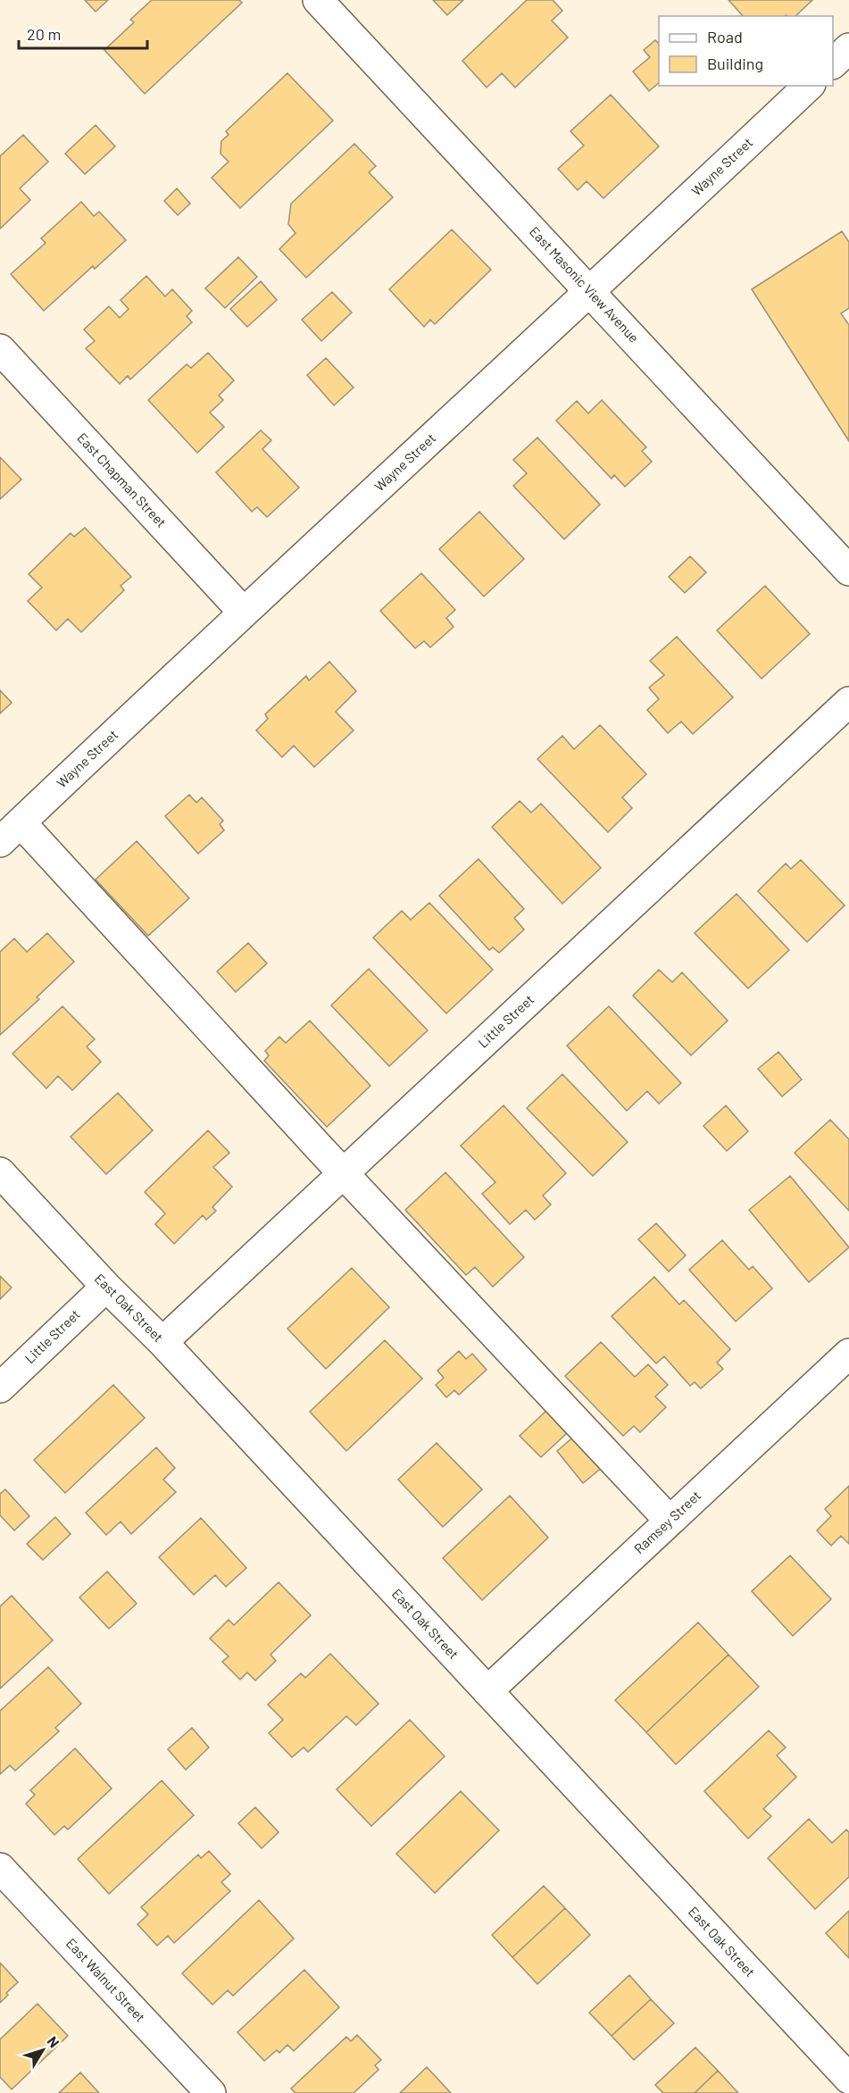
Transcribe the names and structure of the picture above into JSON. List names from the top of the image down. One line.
{"streets":{"street":["Wayne Street","East Masonic View Avenue","East Chapman Street","Little Street","East Oak Street","Ramsey Street","East Walnut Street"]},"crossings":[["Wayne Street","East Masonic View Avenue"],["Wayne Street","East Chapman Street"],["Little Street","East Oak Street"],["East Oak Street","Ramsey Street"]],"legend":["Road","Building"],"scale_bar":"20 m","north":"top right"}
